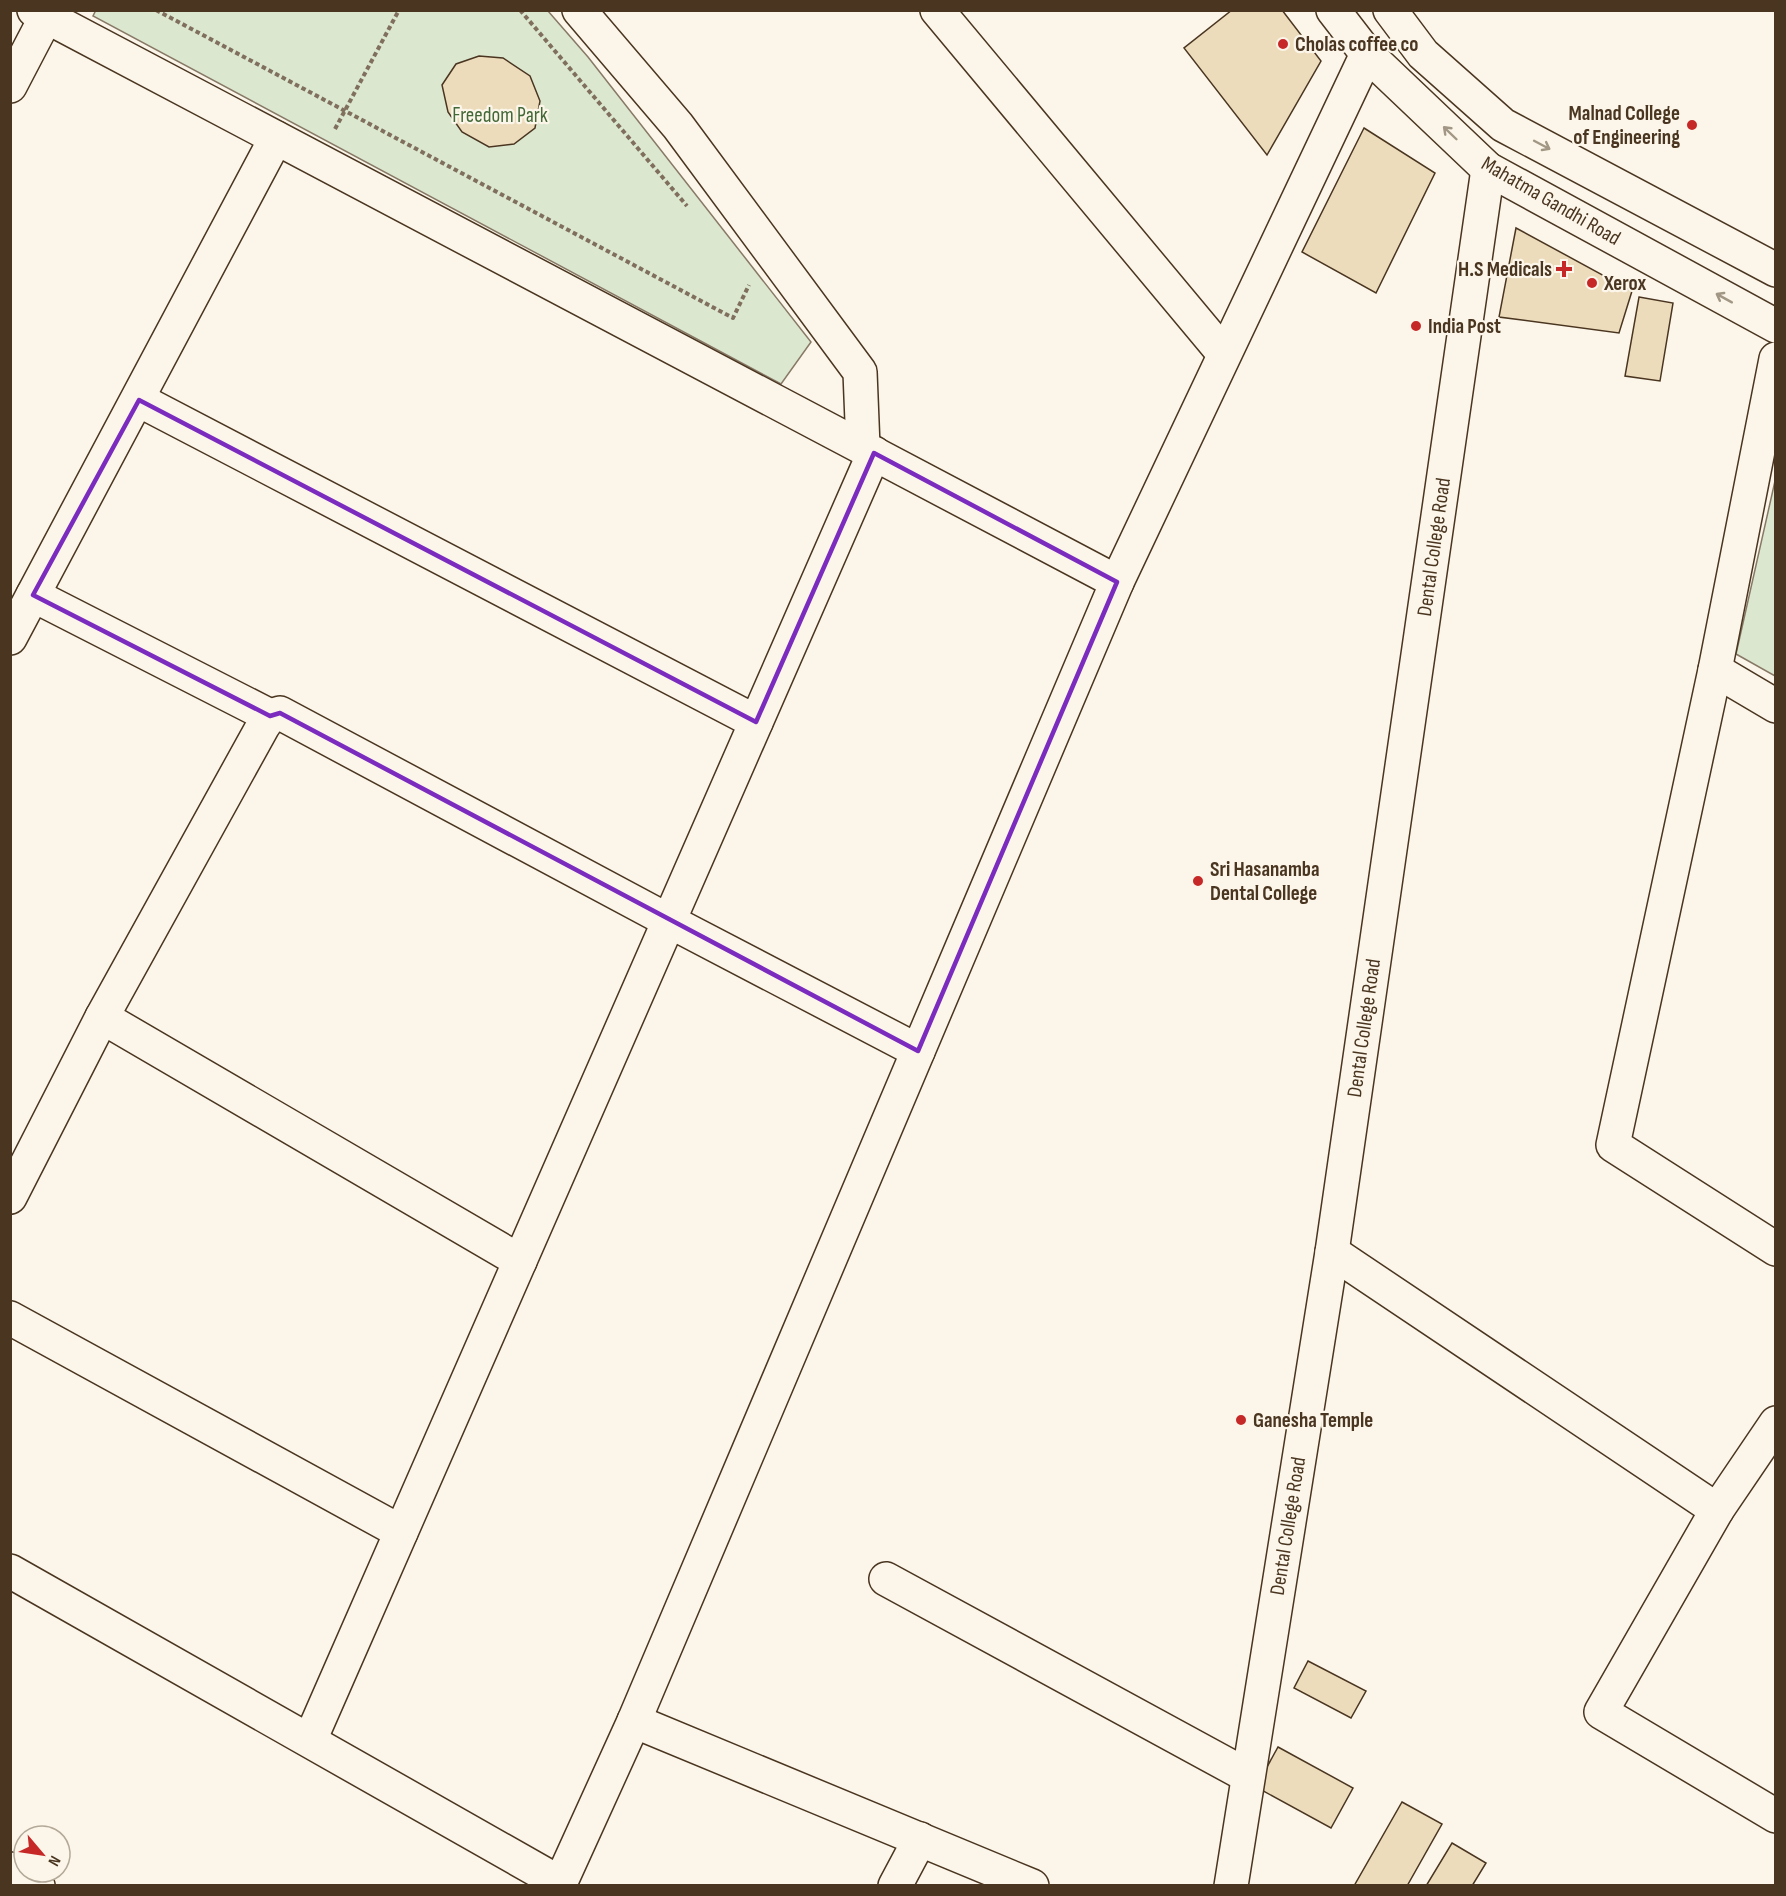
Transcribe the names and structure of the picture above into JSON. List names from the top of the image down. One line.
{"streets":{"street":["Mahatma Gandhi Road","Dental College Road"]},"crossings":[["Mahatma Gandhi Road","Dental College Road"]],"parks":["Freedom Park"],"places":{"other":["Cholas coffee co","Malnad College of Engineering","Xerox","India Post","Sri Hasanamba Dental College","Ganesha Temple"],"health":["H.S Medicals"]},"north":"bottom right"}
